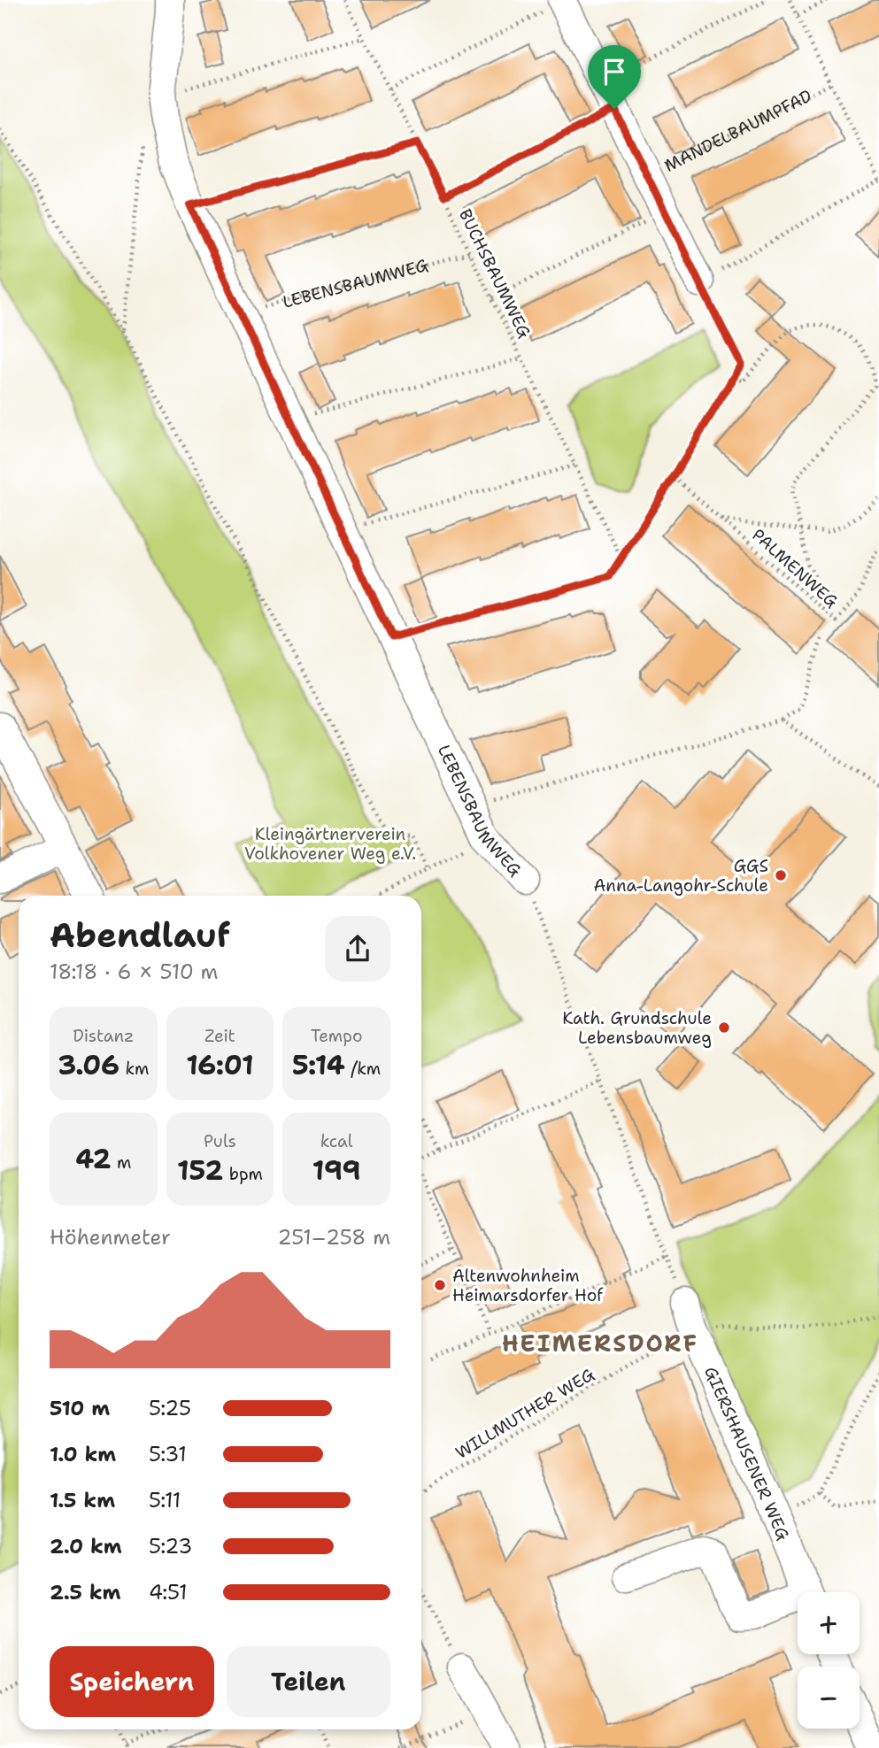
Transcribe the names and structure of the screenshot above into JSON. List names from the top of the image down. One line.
{"streets":{"street":["MANDELBAUMPFAD","LEBENSBAUMWEG","GIERSHAUSENER WEG"],"path":["BUCHSBAUMWEG","PALMENWEG","WILLMUTHER WEG"]},"crossings":[["BUCHSBAUMWEG","LEBENSBAUMWEG"],["LEBENSBAUMWEG","WILLMUTHER WEG"],["LEBENSBAUMWEG","GIERSHAUSENER WEG"],["WILLMUTHER WEG","GIERSHAUSENER WEG"]],"districts":["HEIMERSDORF"],"parks":["Kleingärtnerverein Volkhovener Weg e.V."],"places":["GGS Anna-Langohr-Schule","Kath. Grundschule Lebensbaumweg","Altenwohnheim Heimarsdorfer Hof"],"page":{"heading":["Abendlauf","18:18 · 6 × 510 m"],"stats":[["Distanz","3.06 km"],["Zeit","16:01"],["Tempo","5:14 /km"],["42 m"],["Puls","152 bpm"],["kcal","199"]],"chart":["Höhenmeter","251–258 m"],"list":[{"name":"510 m","note":"5:25"},{"name":"1.0 km","note":"5:31"},{"name":"1.5 km","note":"5:11"},{"name":"2.0 km","note":"5:23"},{"name":"2.5 km","note":"4:51"}],"map_buttons":["+","−"],"buttons":["Speichern","Teilen"]}}
